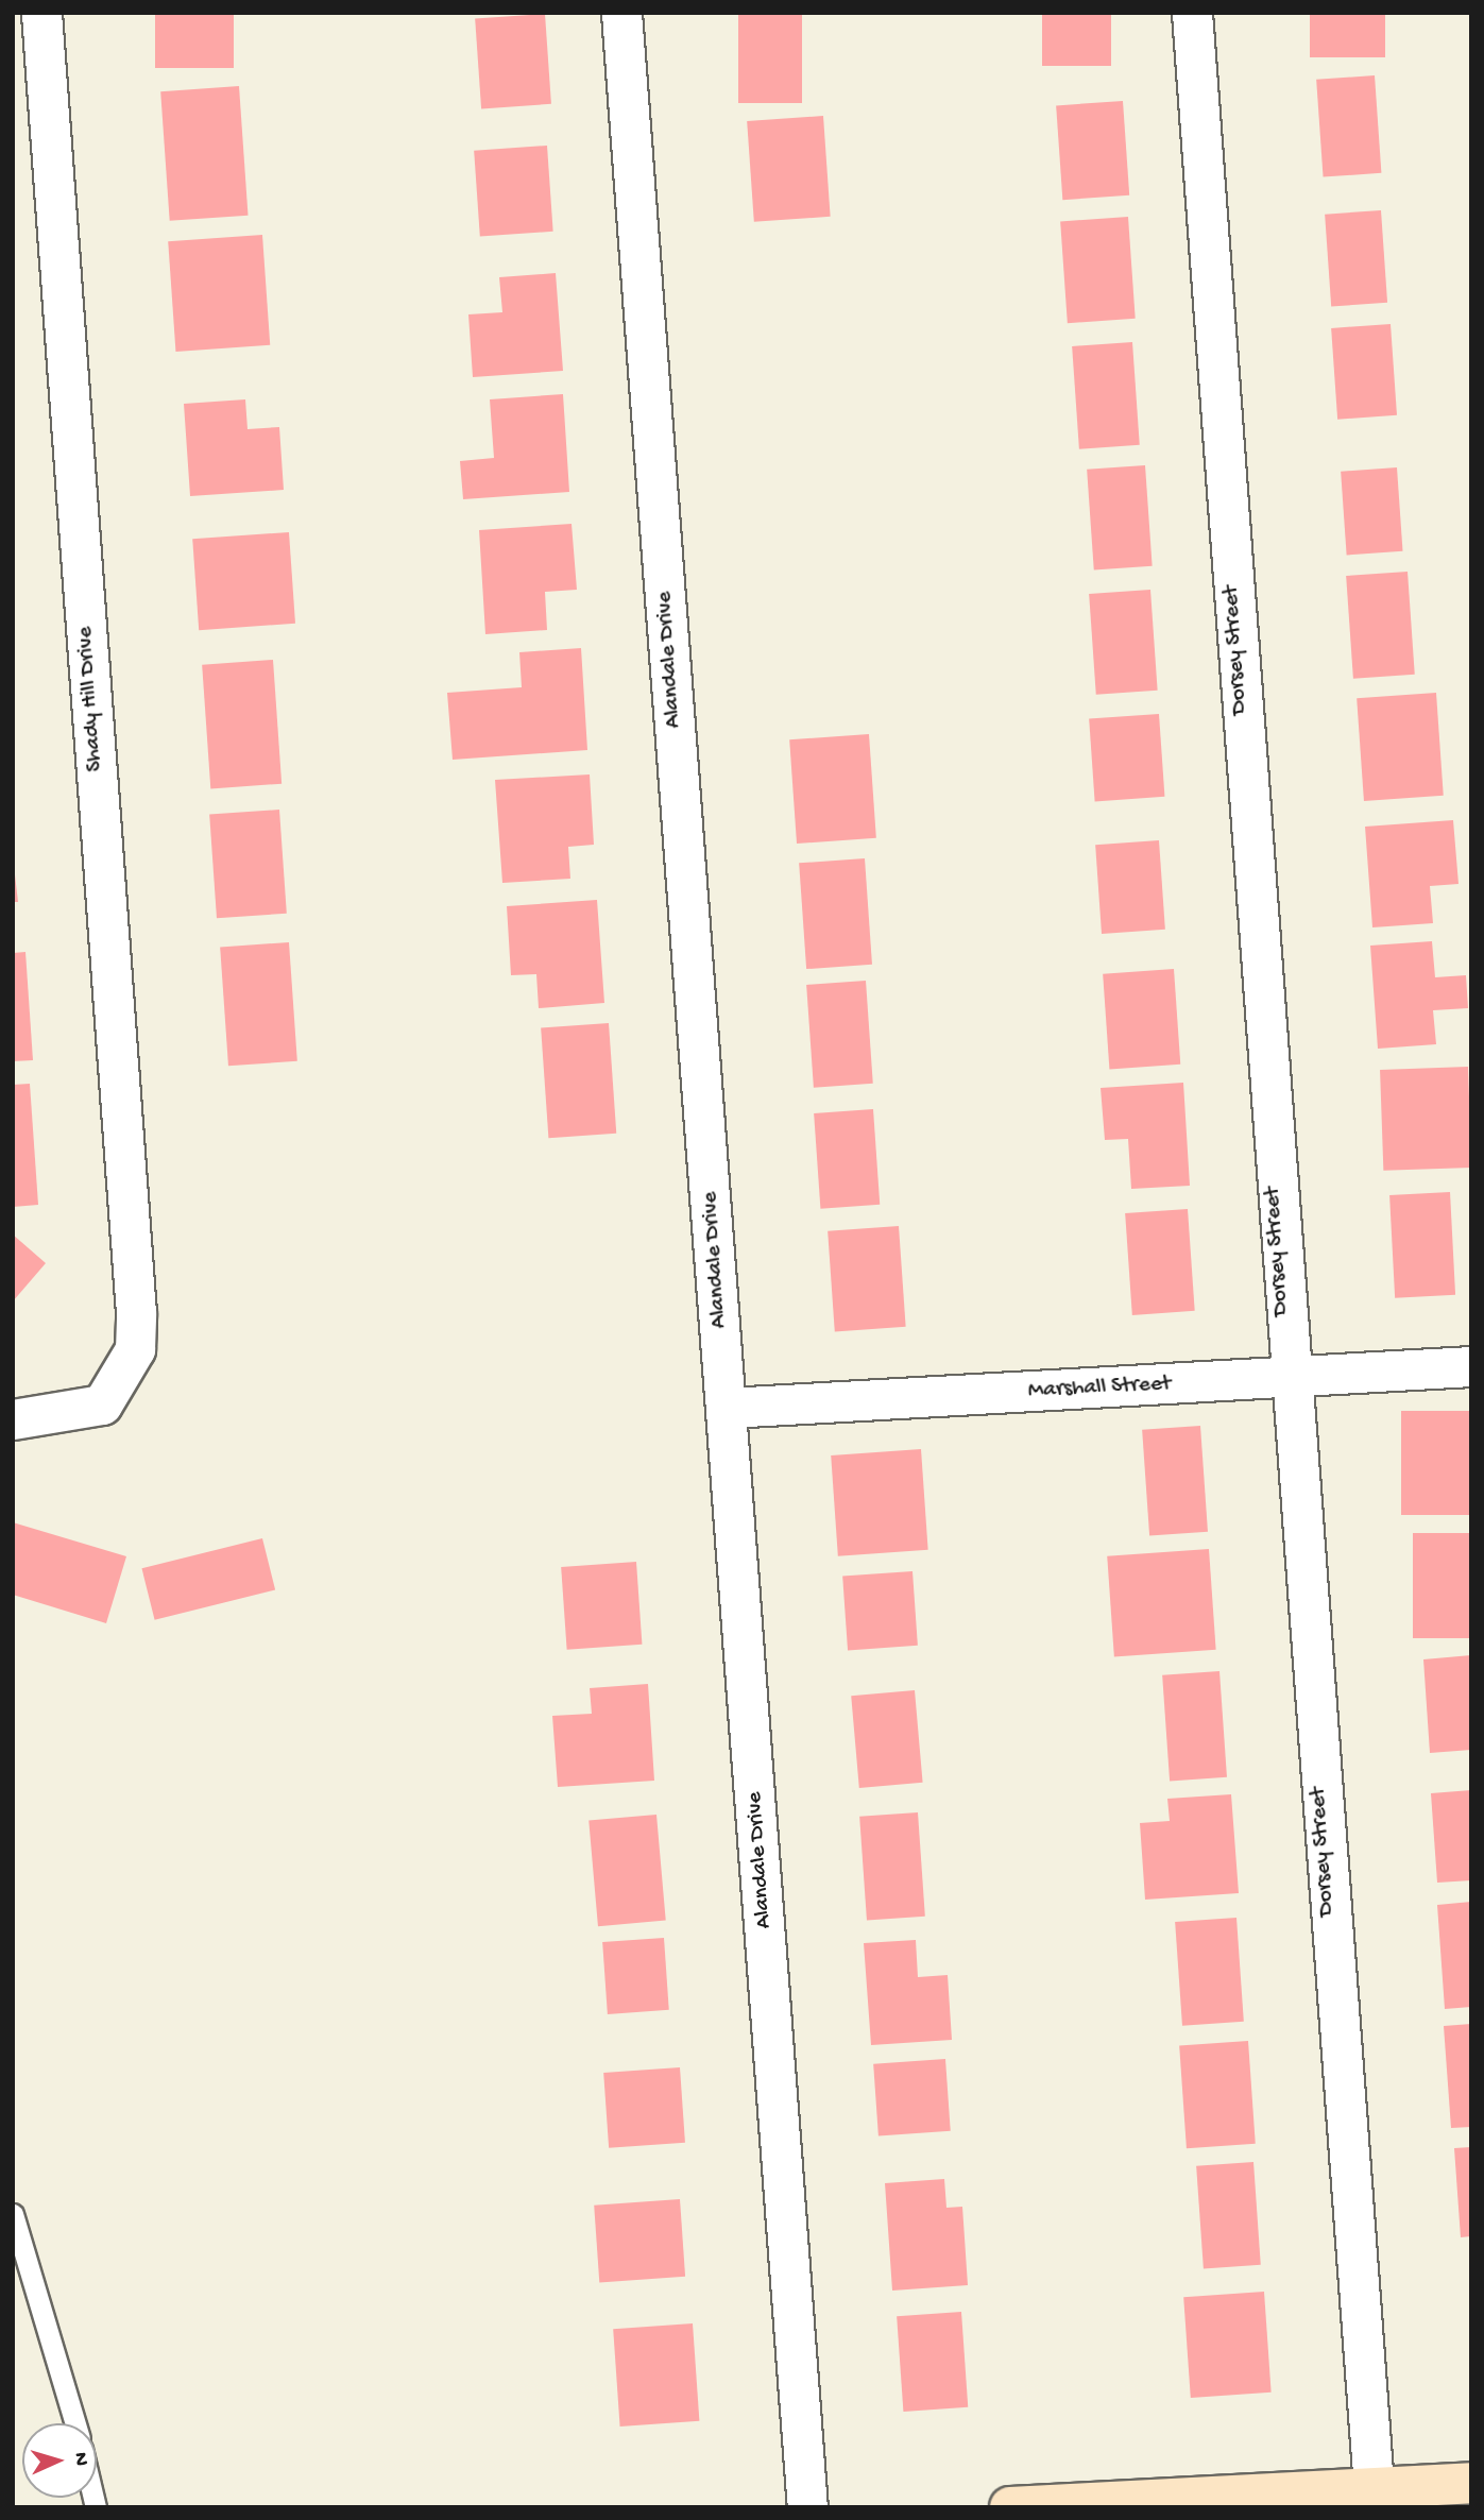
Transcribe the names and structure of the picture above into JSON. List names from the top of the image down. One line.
{"streets":{"street":["Dorsey Street","Alandale Drive","Shady Hill Drive","Marshall Street"]},"crossings":[["Dorsey Street","Marshall Street"],["Alandale Drive","Marshall Street"]],"north":"right"}
